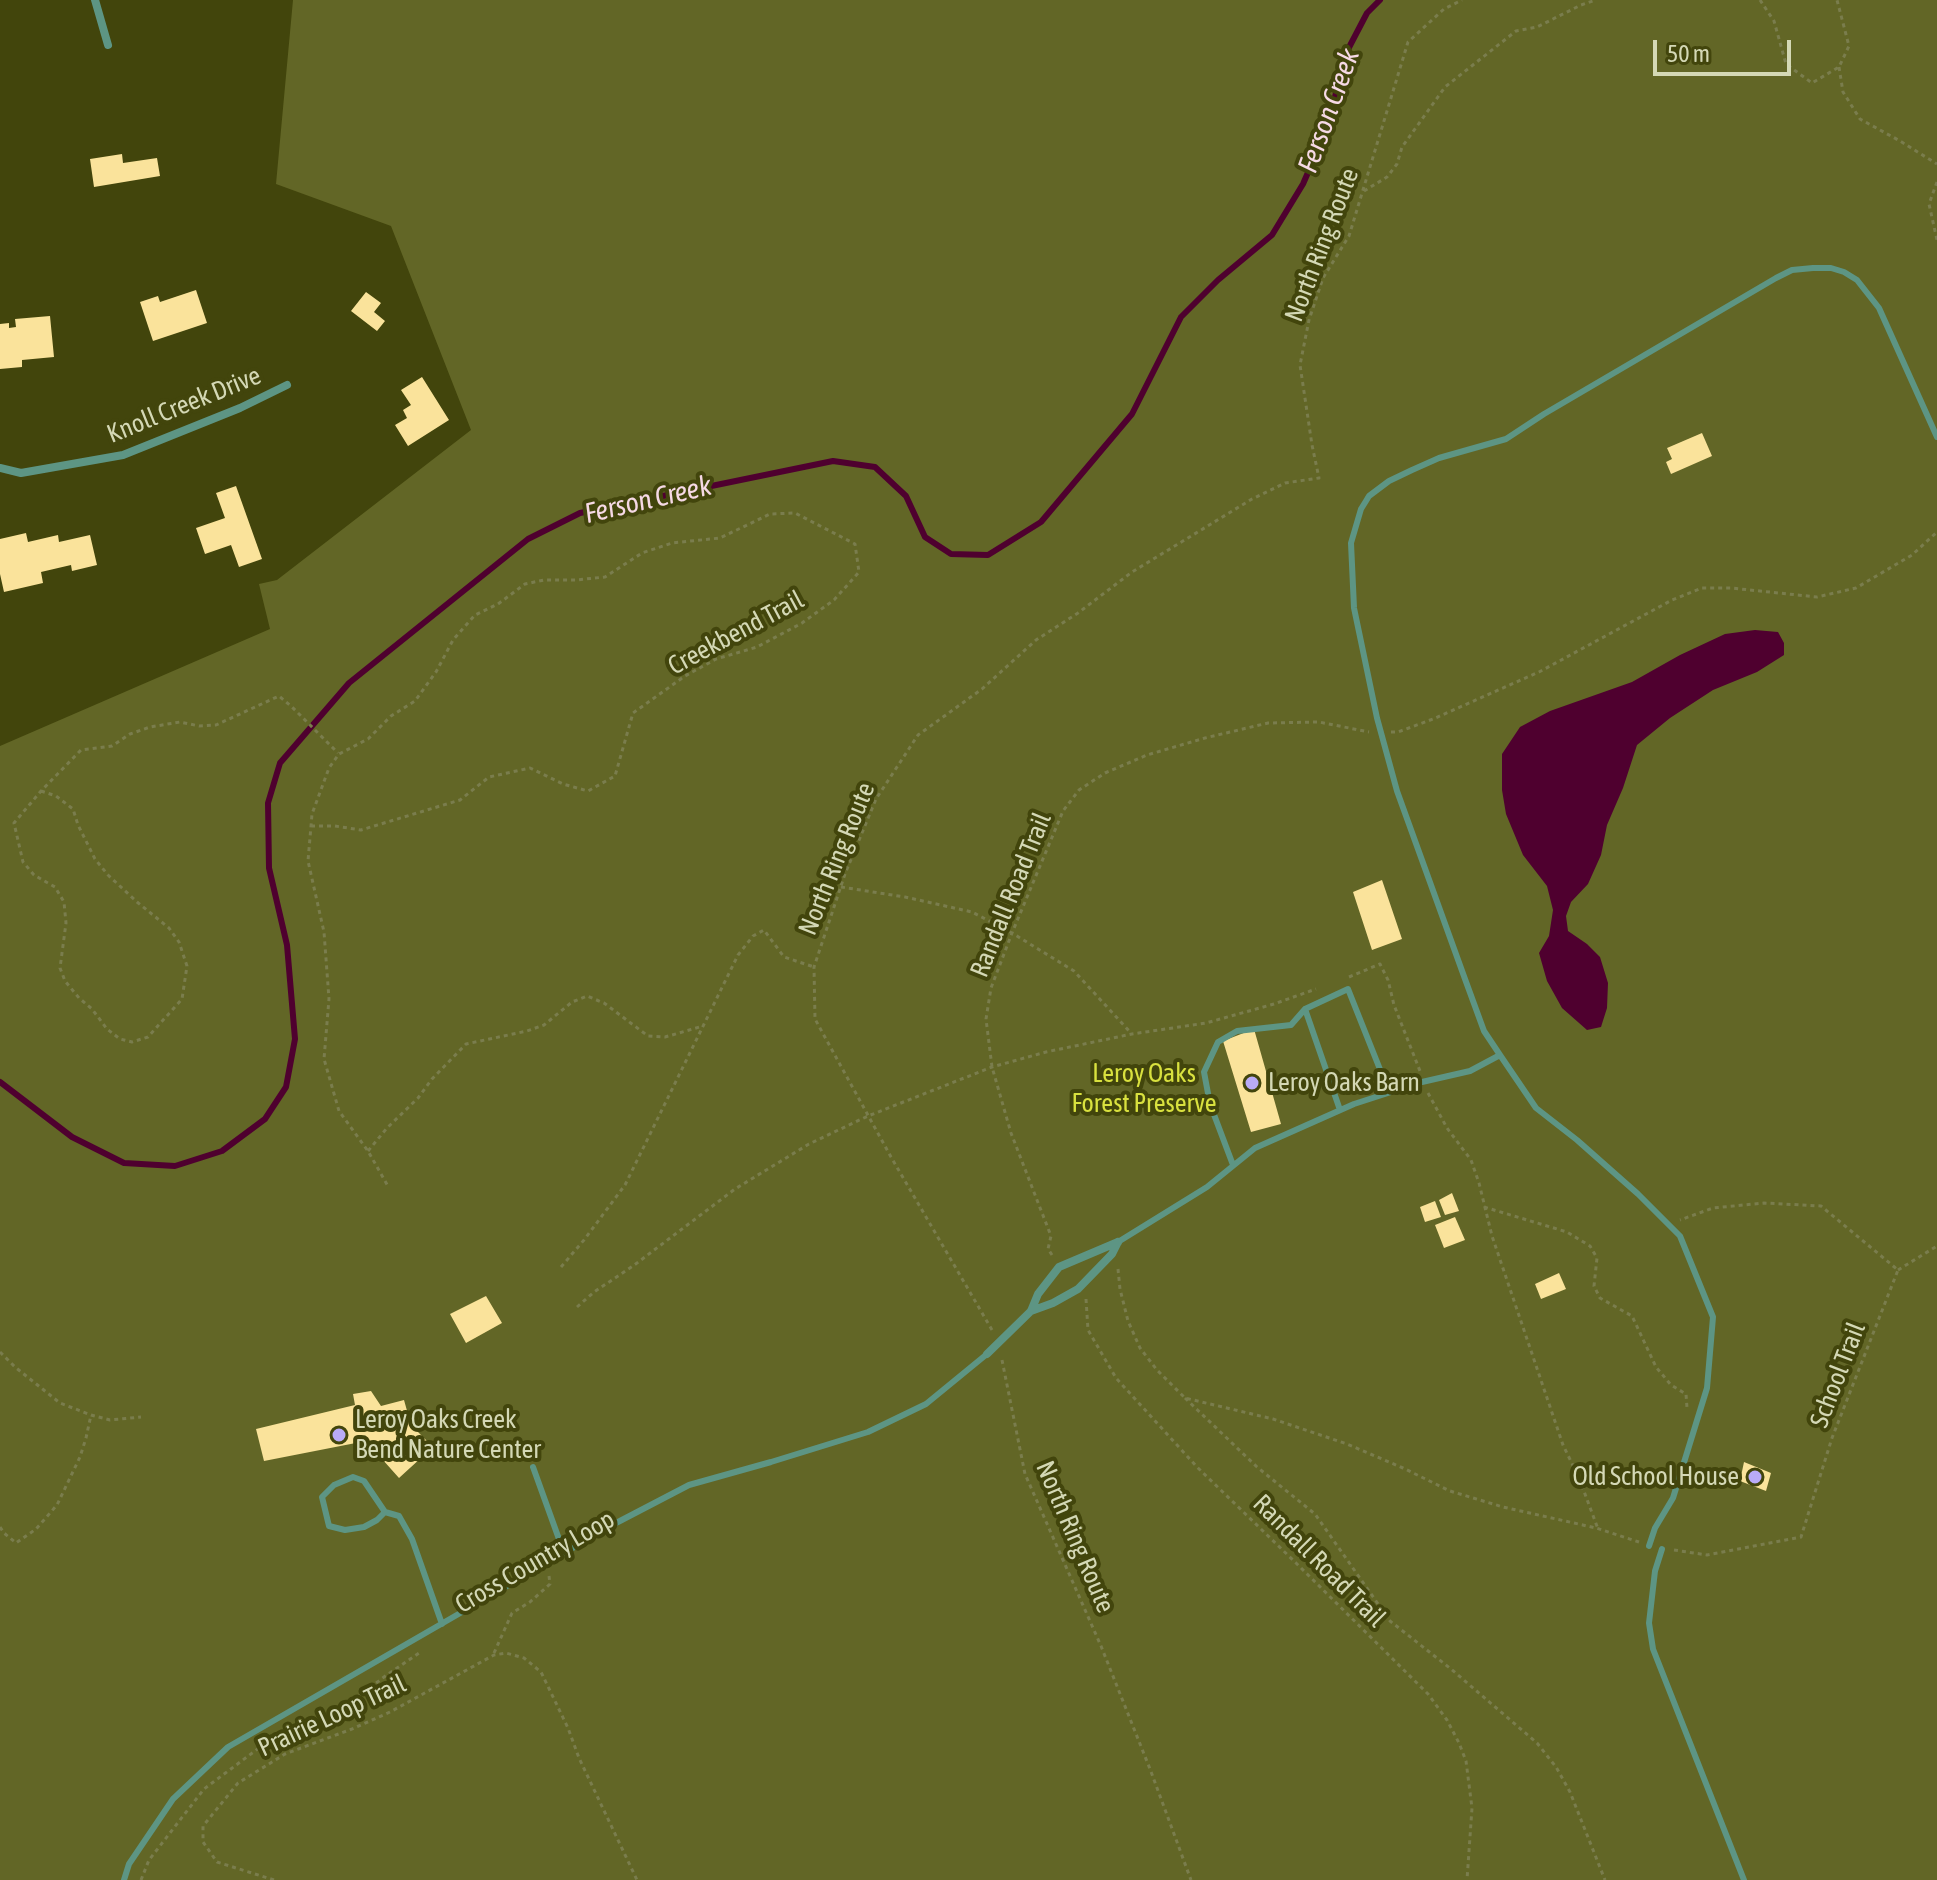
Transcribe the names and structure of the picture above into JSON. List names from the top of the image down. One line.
{"streets":{"street":["Knoll Creek Drive"],"path":["North Ring Route","Creekbend Trail","Randall Road Trail","School Trail","Prairie Loop Trail"]},"water":["Ferson Creek"],"parks":["Leroy Oaks Forest Preserve"],"places":["Leroy Oaks Barn","Leroy Oaks Creek Bend Nature Center","Old School House"],"scale_bar":"50 m"}
